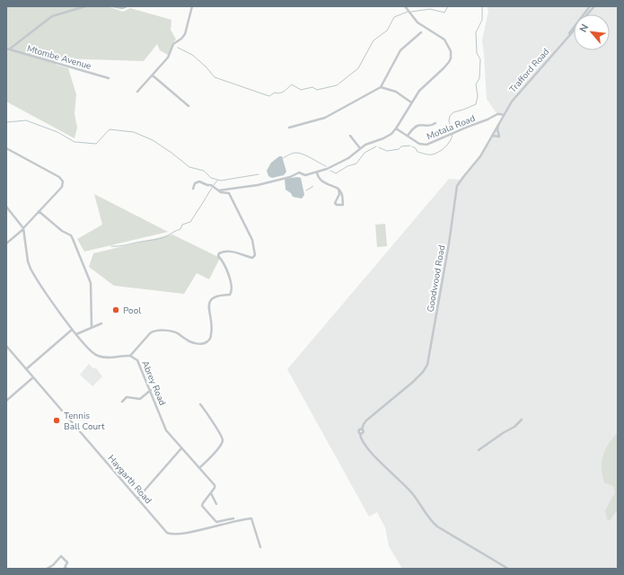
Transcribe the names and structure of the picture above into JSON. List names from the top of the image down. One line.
{"streets":{"street":["Mtombe Avenue","Trafford Road","Motala Road","Goodwood Road","Abrey Road","Haygarth Road"]},"crossings":[["Trafford Road","Motala Road"],["Trafford Road","Goodwood Road"],["Motala Road","Goodwood Road"]],"places":["Pool","Tennis Ball Court"],"north":"top left"}
